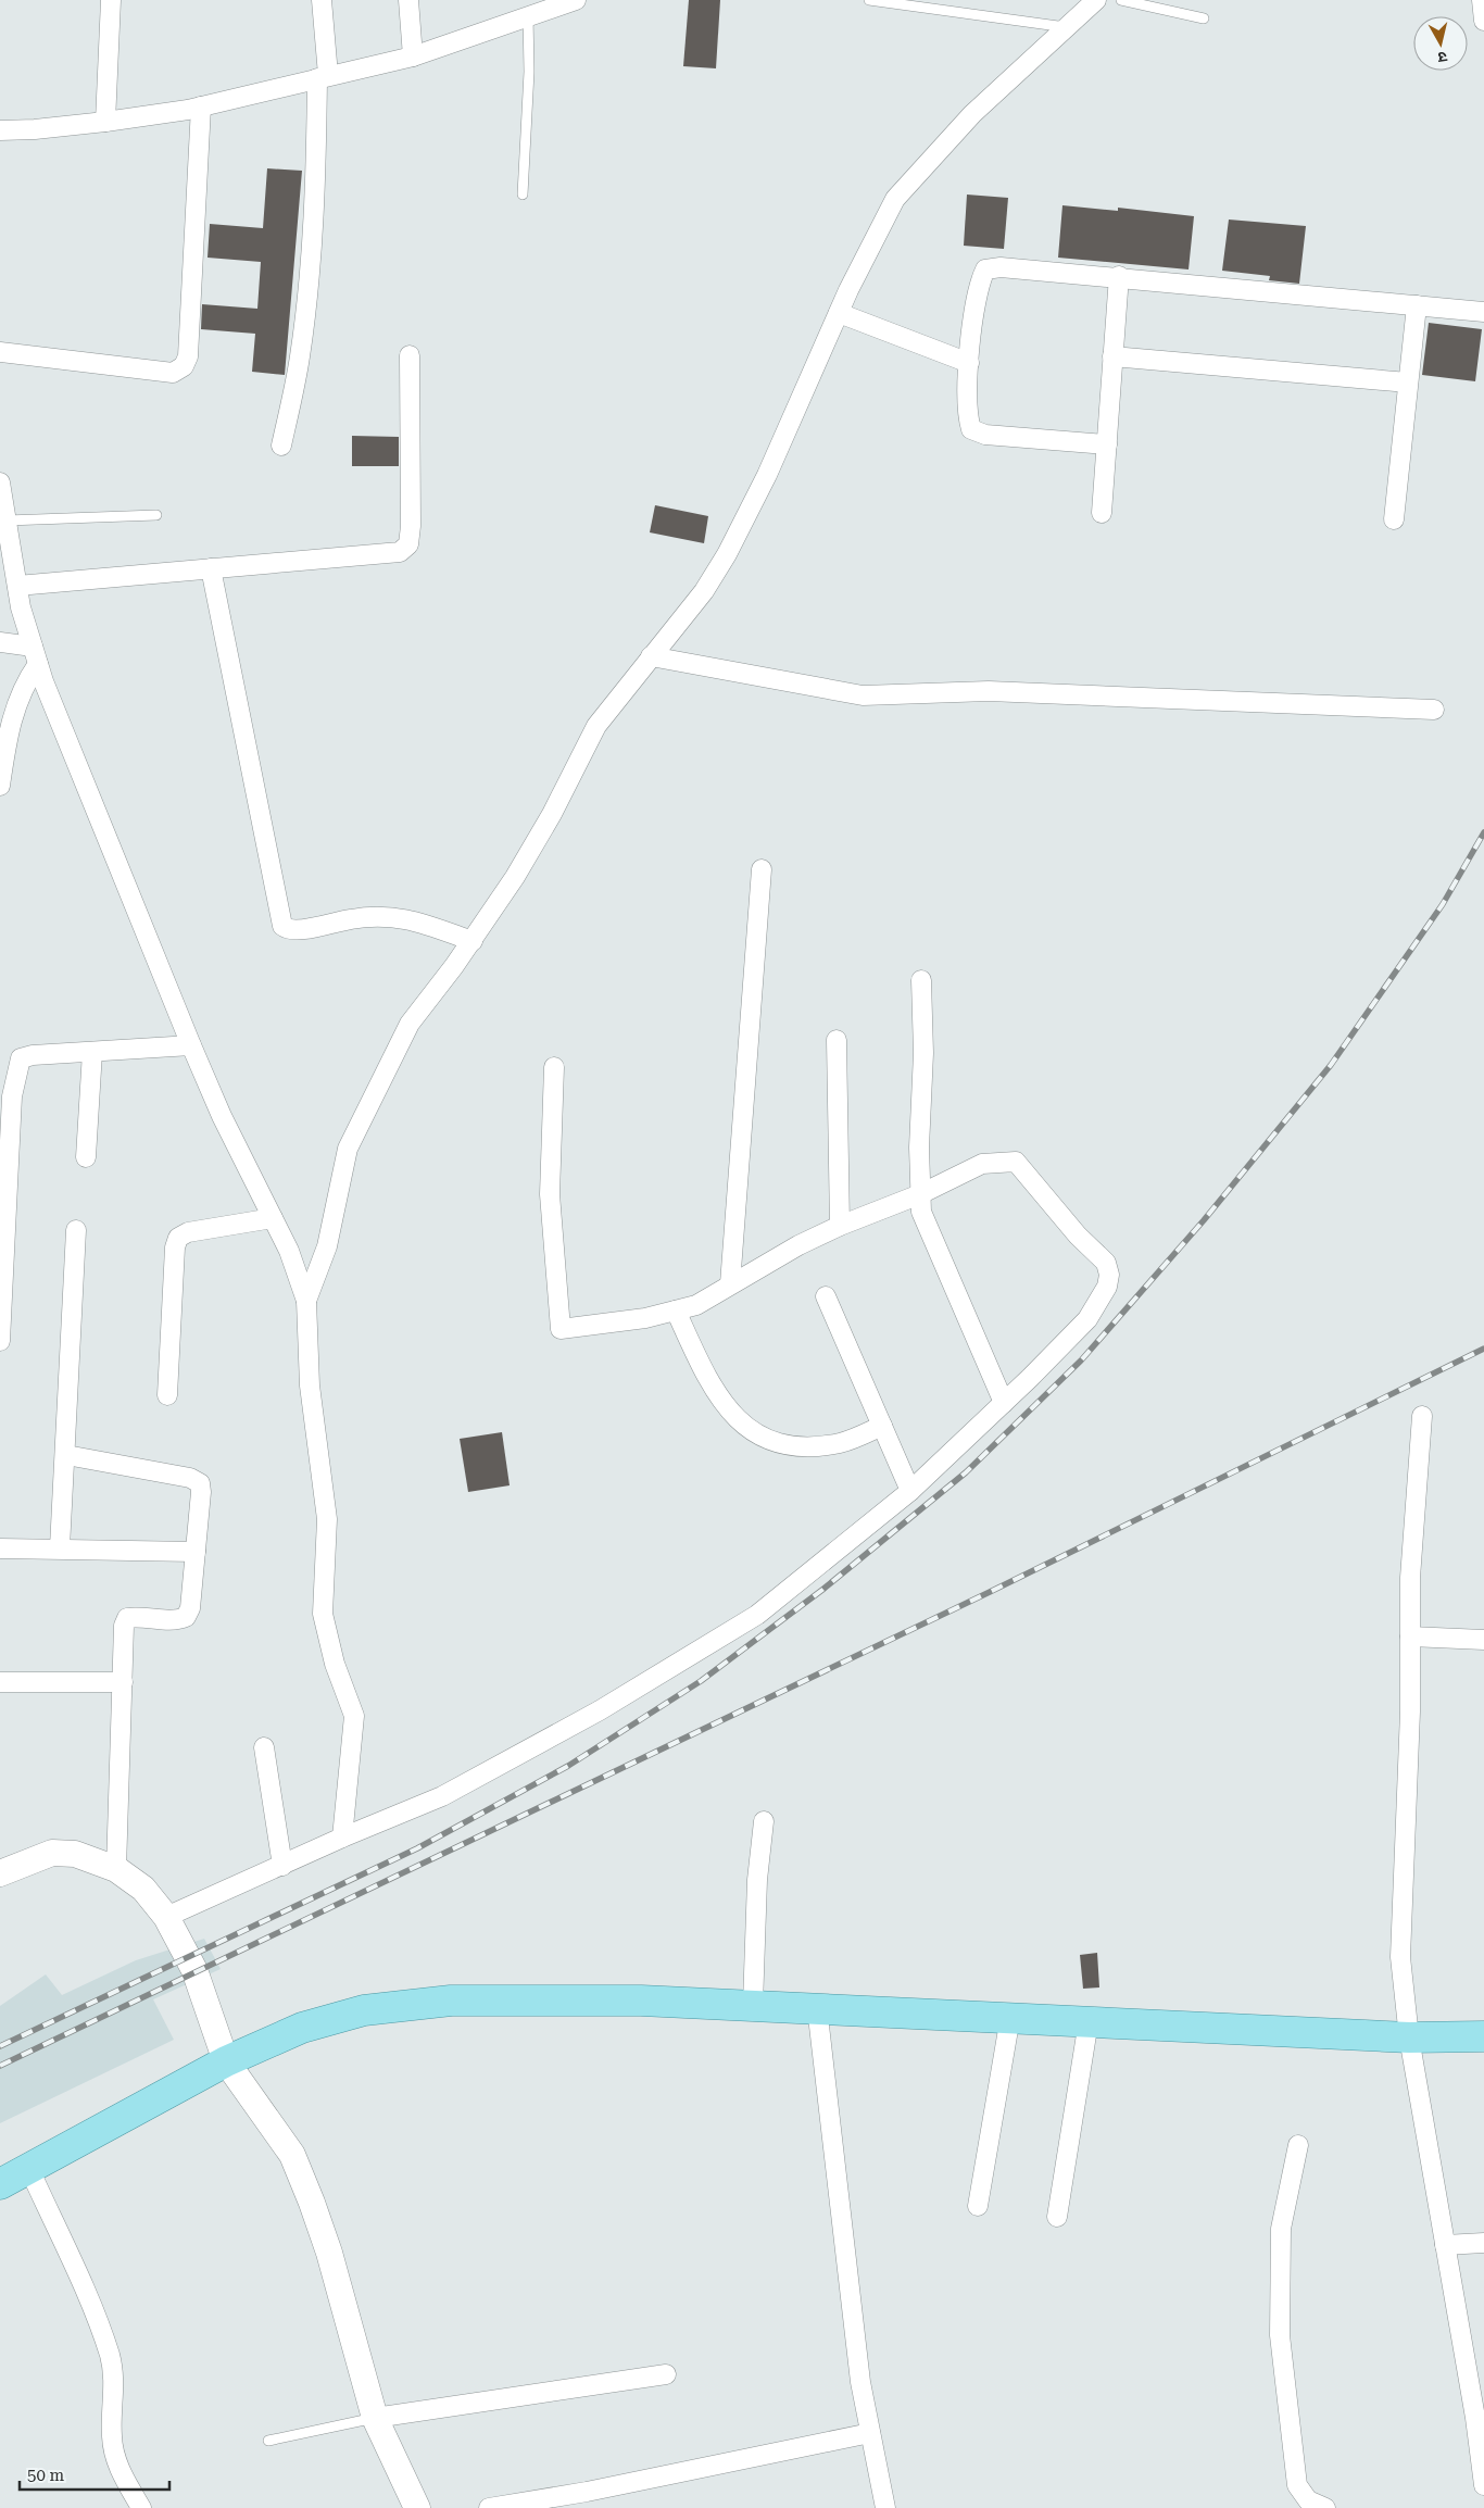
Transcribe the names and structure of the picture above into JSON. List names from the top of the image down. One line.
{"scale_bar":"50 m","north":"bottom"}
